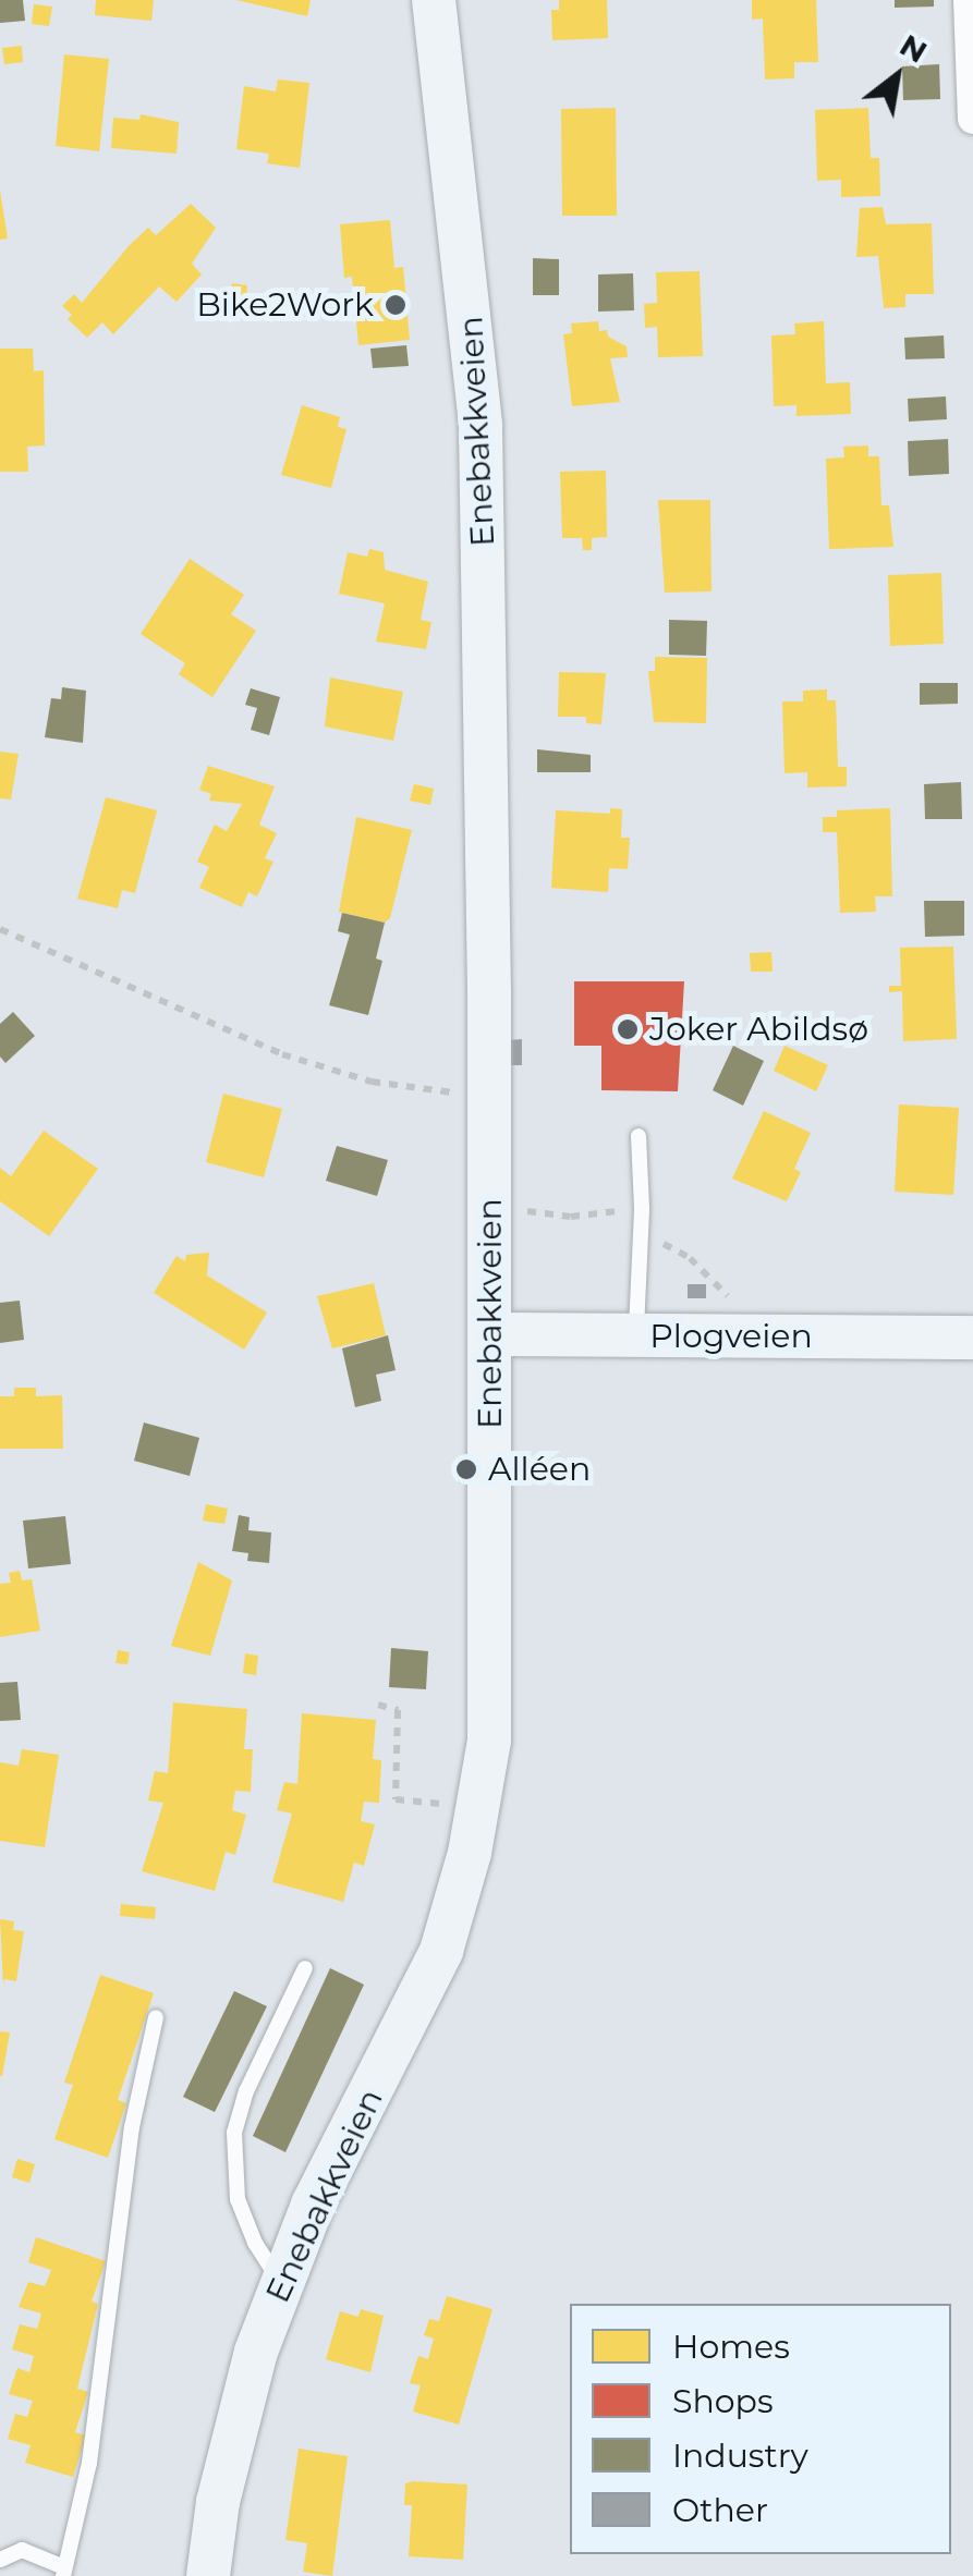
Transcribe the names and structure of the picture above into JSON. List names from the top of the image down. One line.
{"streets":{"main road":["Enebakkveien","Plogveien"]},"crossings":[["Enebakkveien","Plogveien"]],"places":["Bike2Work","Joker Abildsø","Alléen"],"legend":["Homes","Shops","Industry","Other"],"north":"top right"}
